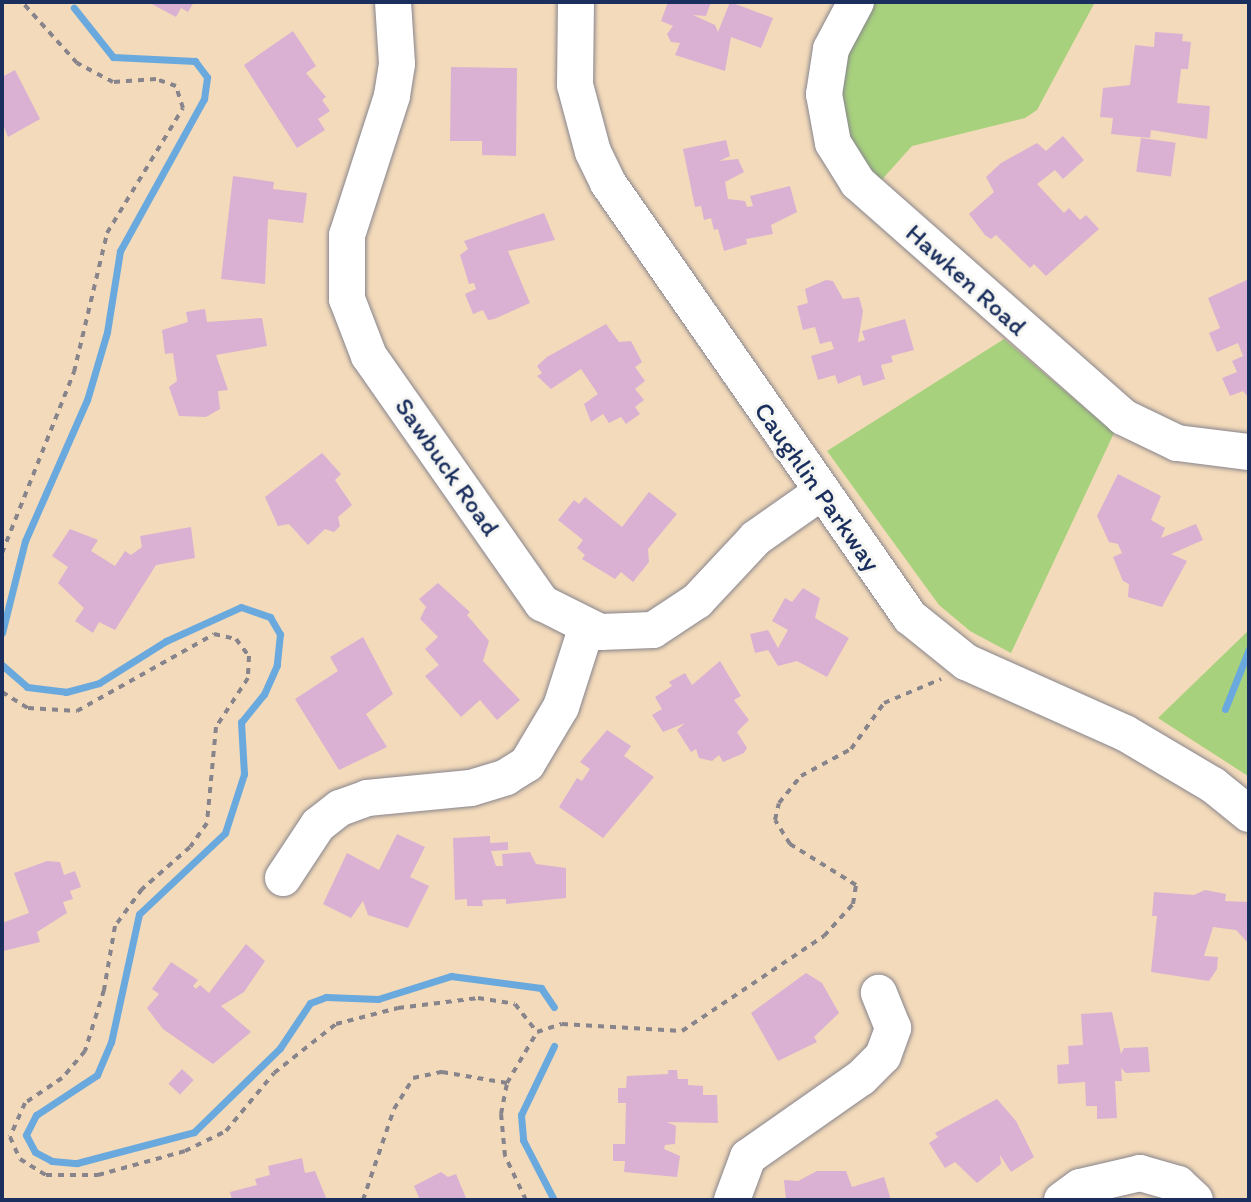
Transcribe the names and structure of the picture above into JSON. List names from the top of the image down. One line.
{"streets":{"street":["Hawken Road","Sawbuck Road","Caughlin Parkway"]},"crossings":[["Sawbuck Road","Caughlin Parkway"]]}
